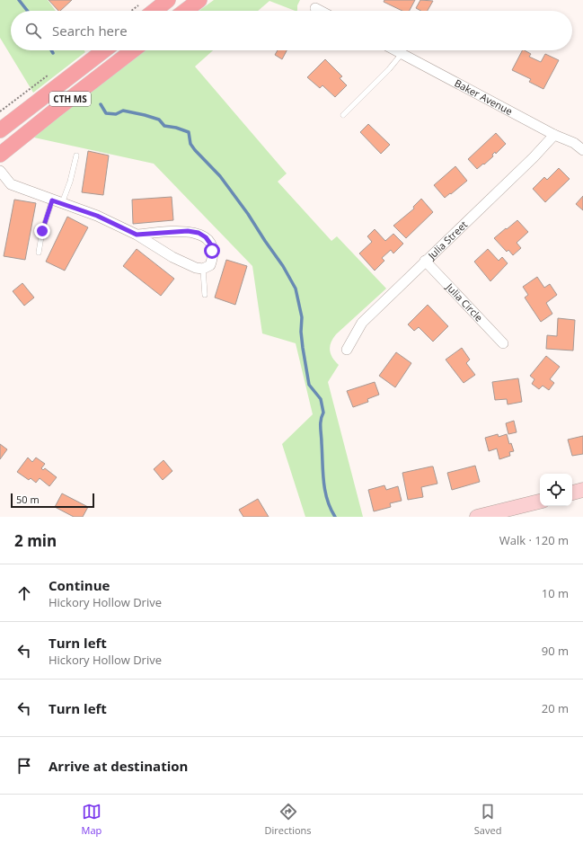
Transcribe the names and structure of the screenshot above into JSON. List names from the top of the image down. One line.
{"streets":{"main road":["CTH MS"],"street":["Baker Avenue","Julia Street","Julia Circle"]},"crossings":[["Baker Avenue","Julia Street"],["Julia Street","Julia Circle"]],"scale_bar":"50 m","page":{"search":"Search here","scale":"50 m","heading":["2 min","Walk · 120 m"],"list":[["Continue","Hickory Hollow Drive","10 m"],["Turn left","Hickory Hollow Drive","90 m"],["Turn left","20 m"],"Arrive at destination"],"nav":["Map","Directions","Saved"]}}
